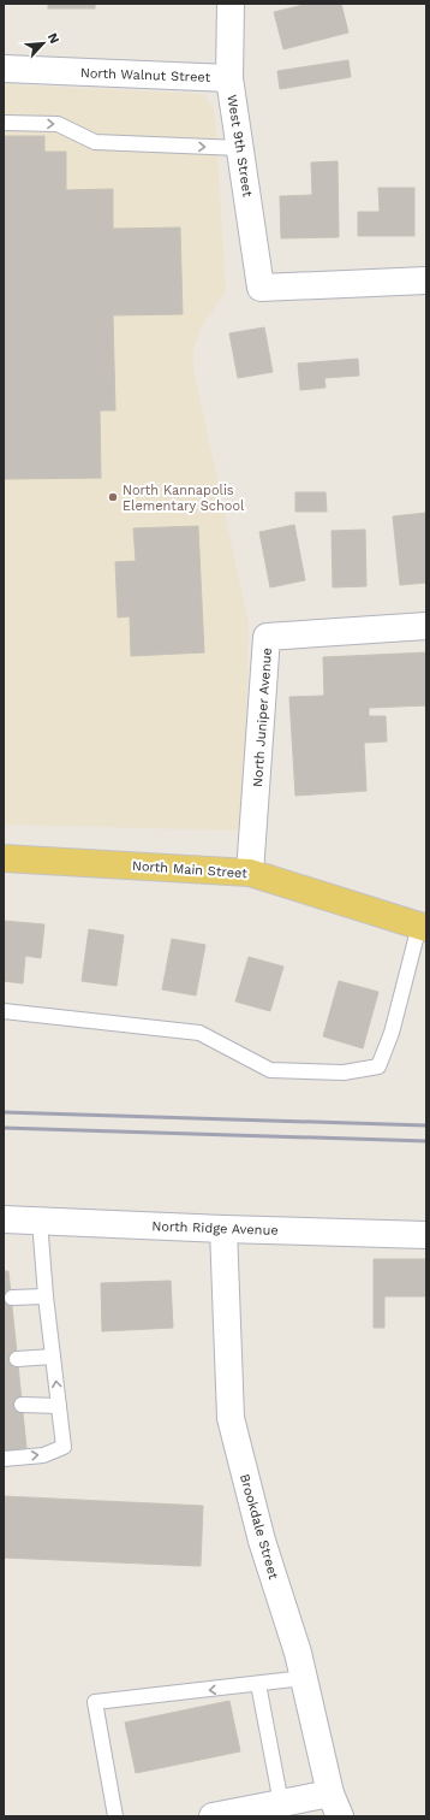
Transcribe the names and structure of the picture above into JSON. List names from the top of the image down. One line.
{"streets":{"main road":["North Main Street"],"street":["North Walnut Street","West 9th Street","North Juniper Avenue","North Ridge Avenue","Brookdale Street"]},"crossings":[["North Walnut Street","West 9th Street"],["North Juniper Avenue","North Main Street"],["North Ridge Avenue","Brookdale Street"]],"places":["North Kannapolis Elementary School"],"north":"top right"}
